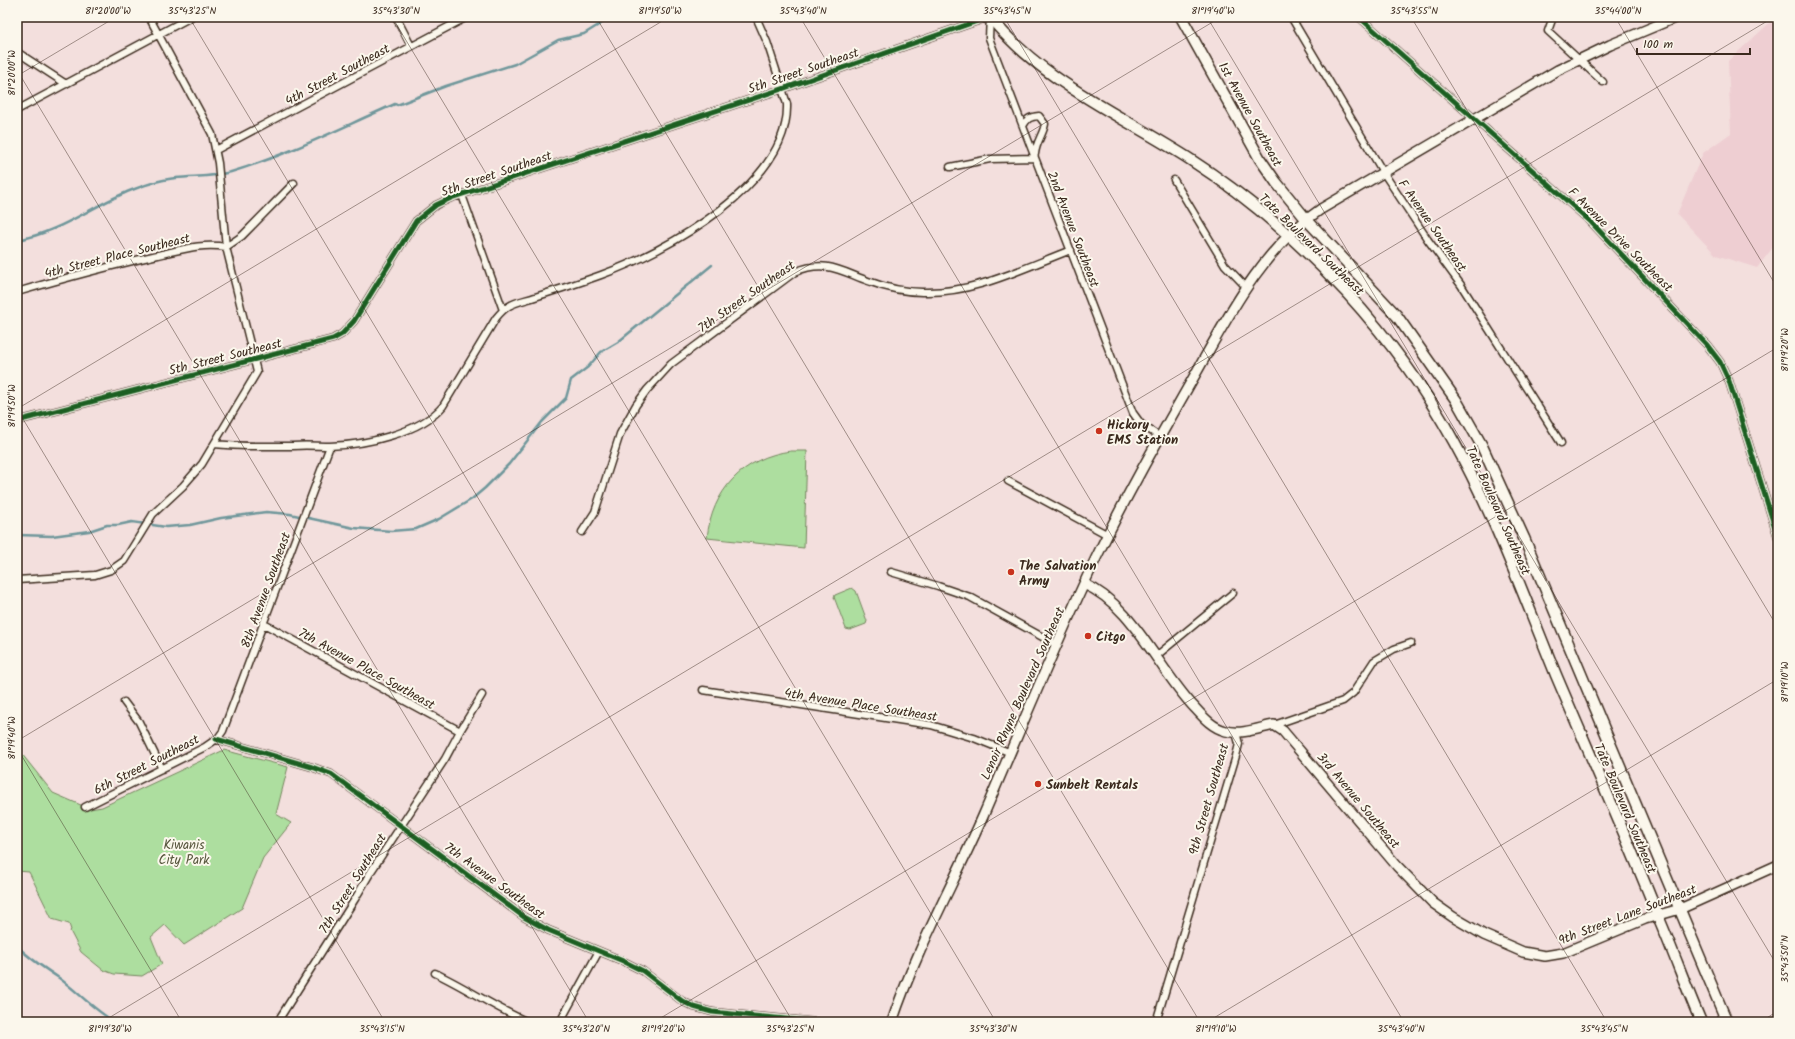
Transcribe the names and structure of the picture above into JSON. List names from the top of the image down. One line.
{"streets":{"main road":["1st Avenue Southeast","Tate Boulevard Southeast","Lenoir Rhyne Boulevard Southeast","9th Street Southeast","3rd Avenue Southeast","9th Street Lane Southeast"],"street":["5th Street Southeast","4th Street Southeast","F Avenue Southeast","2nd Avenue Southeast","F Avenue Drive Southeast","4th Street Place Southeast","7th Street Southeast","8th Avenue Southeast","7th Avenue Place Southeast","4th Avenue Place Southeast","6th Street Southeast","7th Avenue Southeast"]},"crossings":[["5th Street Southeast","2nd Avenue Southeast"],["5th Street Southeast","Tate Boulevard Southeast"],["1st Avenue Southeast","Tate Boulevard Southeast"],["1st Avenue Southeast","Lenoir Rhyne Boulevard Southeast"],["F Avenue Southeast","Lenoir Rhyne Boulevard Southeast"],["2nd Avenue Southeast","Tate Boulevard Southeast"],["2nd Avenue Southeast","7th Street Southeast"],["2nd Avenue Southeast","Lenoir Rhyne Boulevard Southeast"],["F Avenue Drive Southeast","Lenoir Rhyne Boulevard Southeast"],["Tate Boulevard Southeast","Lenoir Rhyne Boulevard Southeast"],["Tate Boulevard Southeast","9th Street Lane Southeast"],["7th Street Southeast","7th Avenue Place Southeast"],["7th Street Southeast","7th Avenue Southeast"],["8th Avenue Southeast","7th Avenue Place Southeast"],["8th Avenue Southeast","6th Street Southeast"],["8th Avenue Southeast","7th Avenue Southeast"],["Lenoir Rhyne Boulevard Southeast","4th Avenue Place Southeast"],["6th Street Southeast","7th Avenue Southeast"],["9th Street Southeast","3rd Avenue Southeast"],["3rd Avenue Southeast","9th Street Lane Southeast"]],"parks":["Kiwanis City Park"],"places":["Hickory EMS Station","The Salvation Army","Citgo","Sunbelt Rentals"],"scale_bar":"100 m","coordinates":["81°20'00\"W","35°43'25\"N","35°43'30\"N","81°19'50\"W","35°43'40\"N","35°43'45\"N","81°19'40\"W","35°43'55\"N","35°44'00\"N","81°19'20\"W","81°19'10\"W","35°43'50\"N","81°19'30\"W","35°43'15\"N","35°43'20\"N"]}
